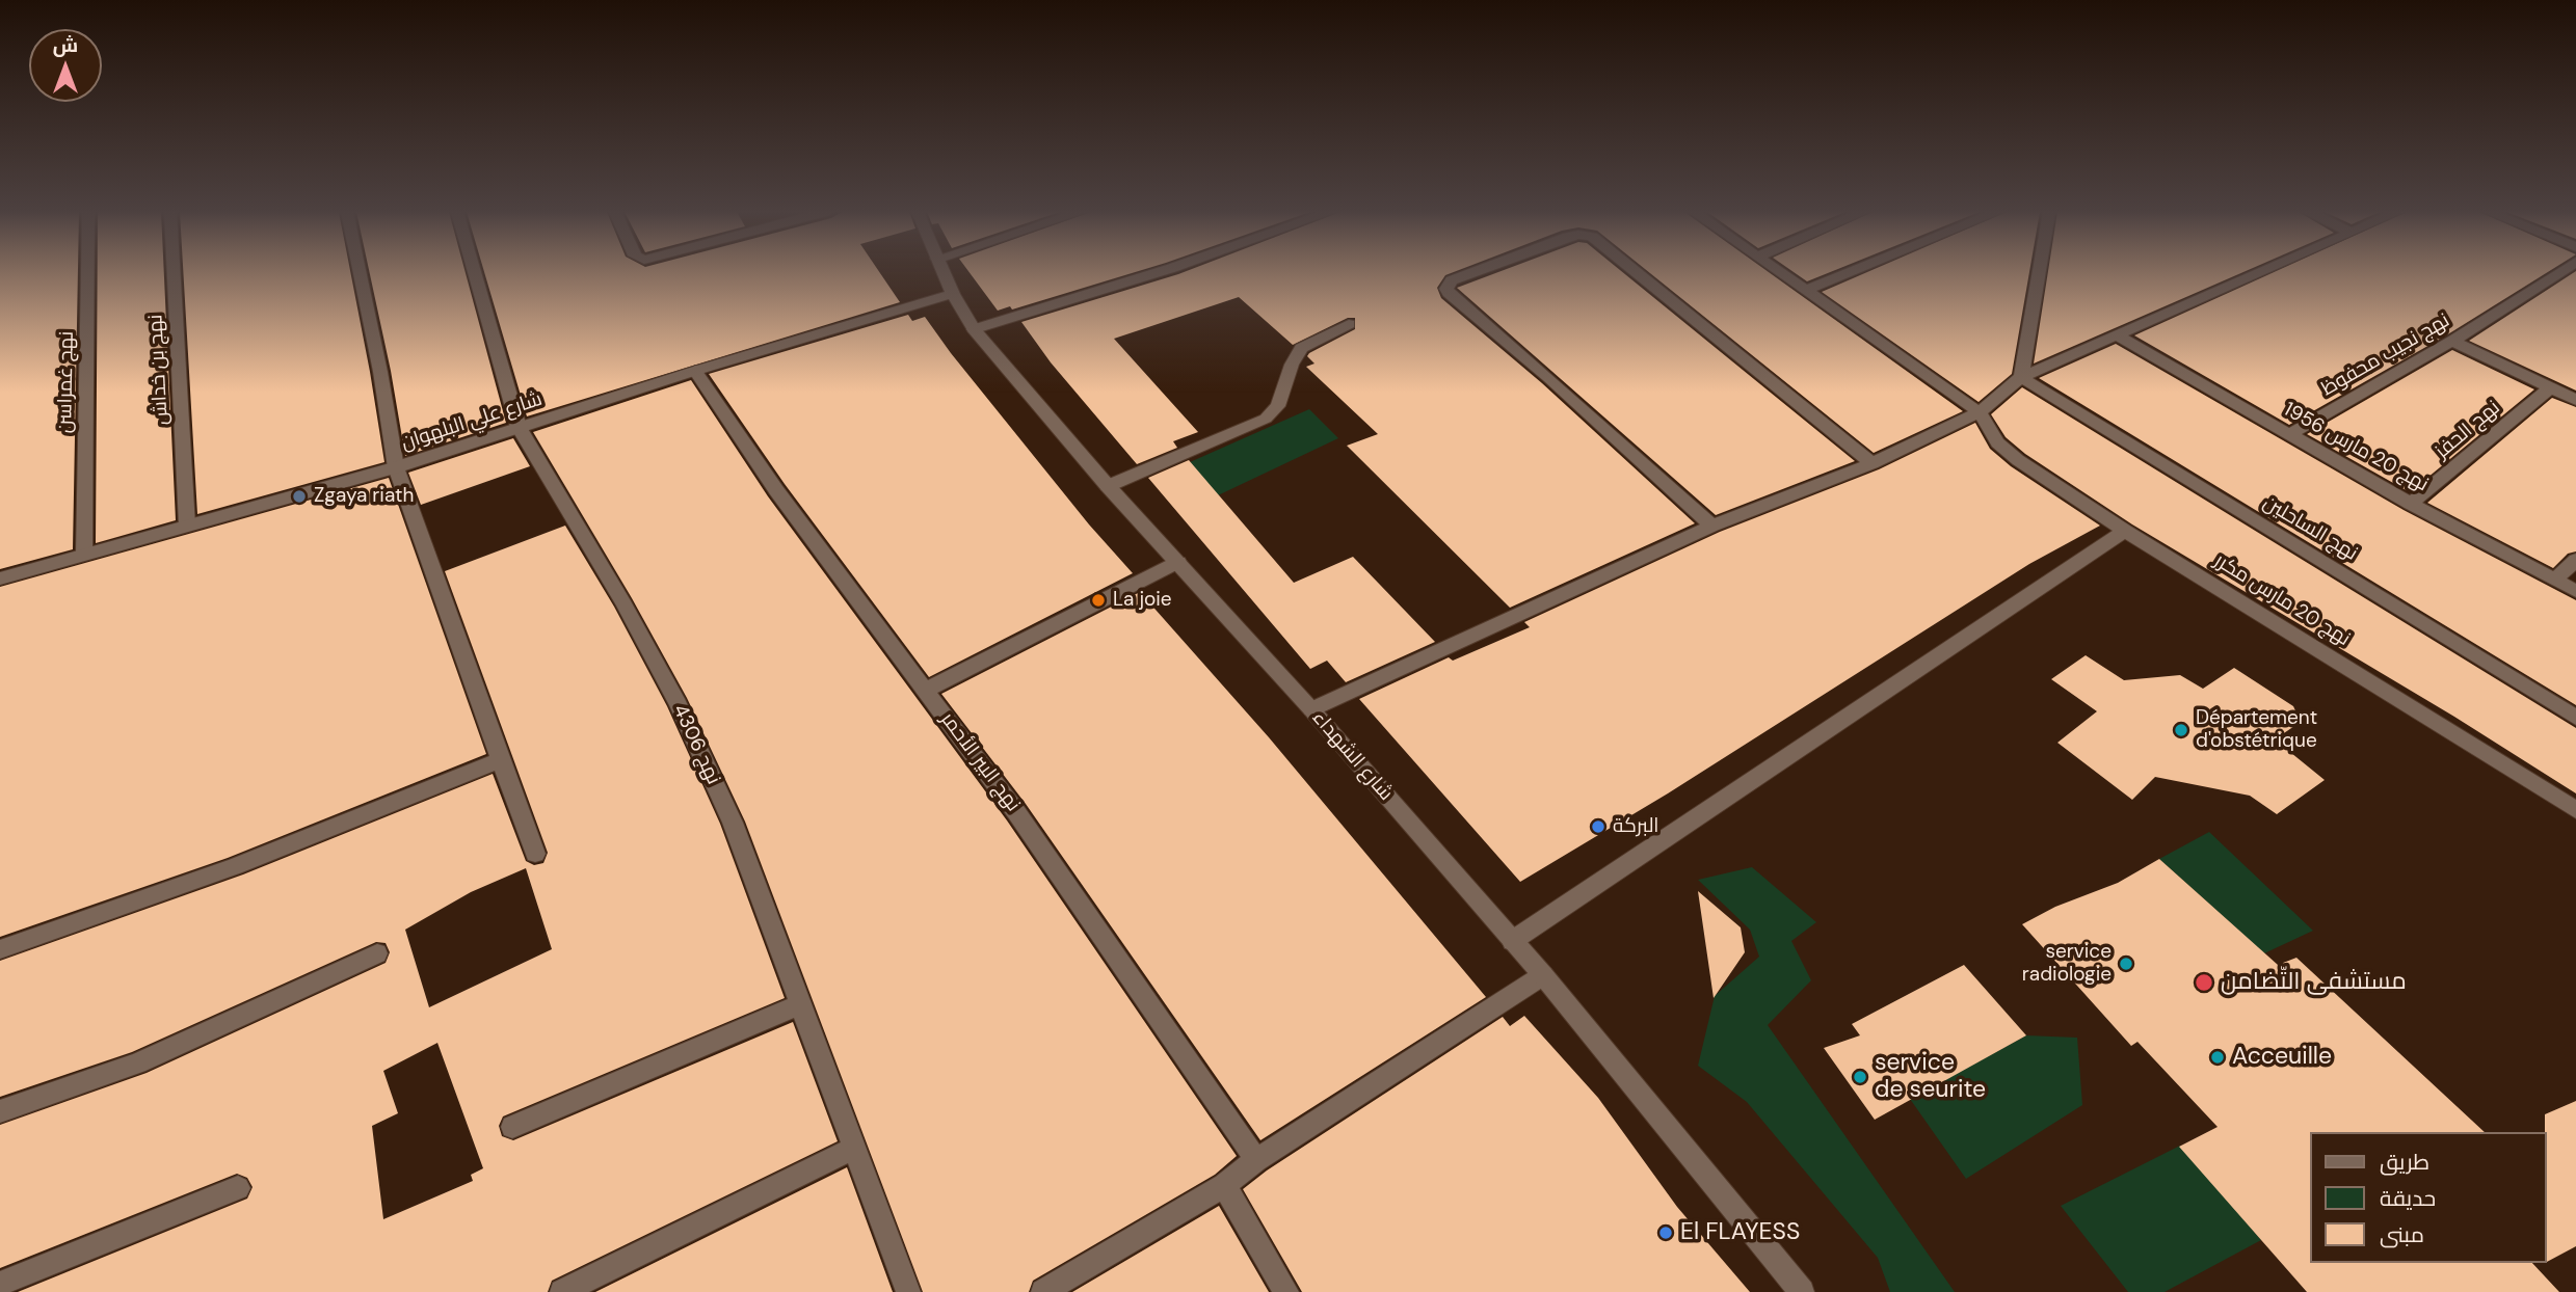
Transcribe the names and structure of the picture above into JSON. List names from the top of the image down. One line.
{"streets":{"street":["نهج نجيب محفوظ","نهج بن خداش","نهج غمراسن","شارع علي البلهوان","نهج الحفز","نهج 20 مارس 1956","نهج الساحلين","نهج 20 مارس مكرر","نهج 4306","شارع الشهداء","نهج البير الأحمر"]},"crossings":[["نهج نجيب محفوظ","نهج 20 مارس 1956"],["نهج بن خداش","شارع علي البلهوان"],["نهج غمراسن","شارع علي البلهوان"],["شارع علي البلهوان","نهج 4306"],["شارع علي البلهوان","شارع الشهداء"],["شارع علي البلهوان","نهج البير الأحمر"],["نهج الحفز","نهج 20 مارس 1956"]],"places":["Zgaya riath","La joie","Département d'obstétrique","البركة","service radiologie","مستشفى التّضامن","Acceuille","service de seurite","El FLAYESS"],"legend":["طريق","حديقة","مبنى"],"north":"top"}
